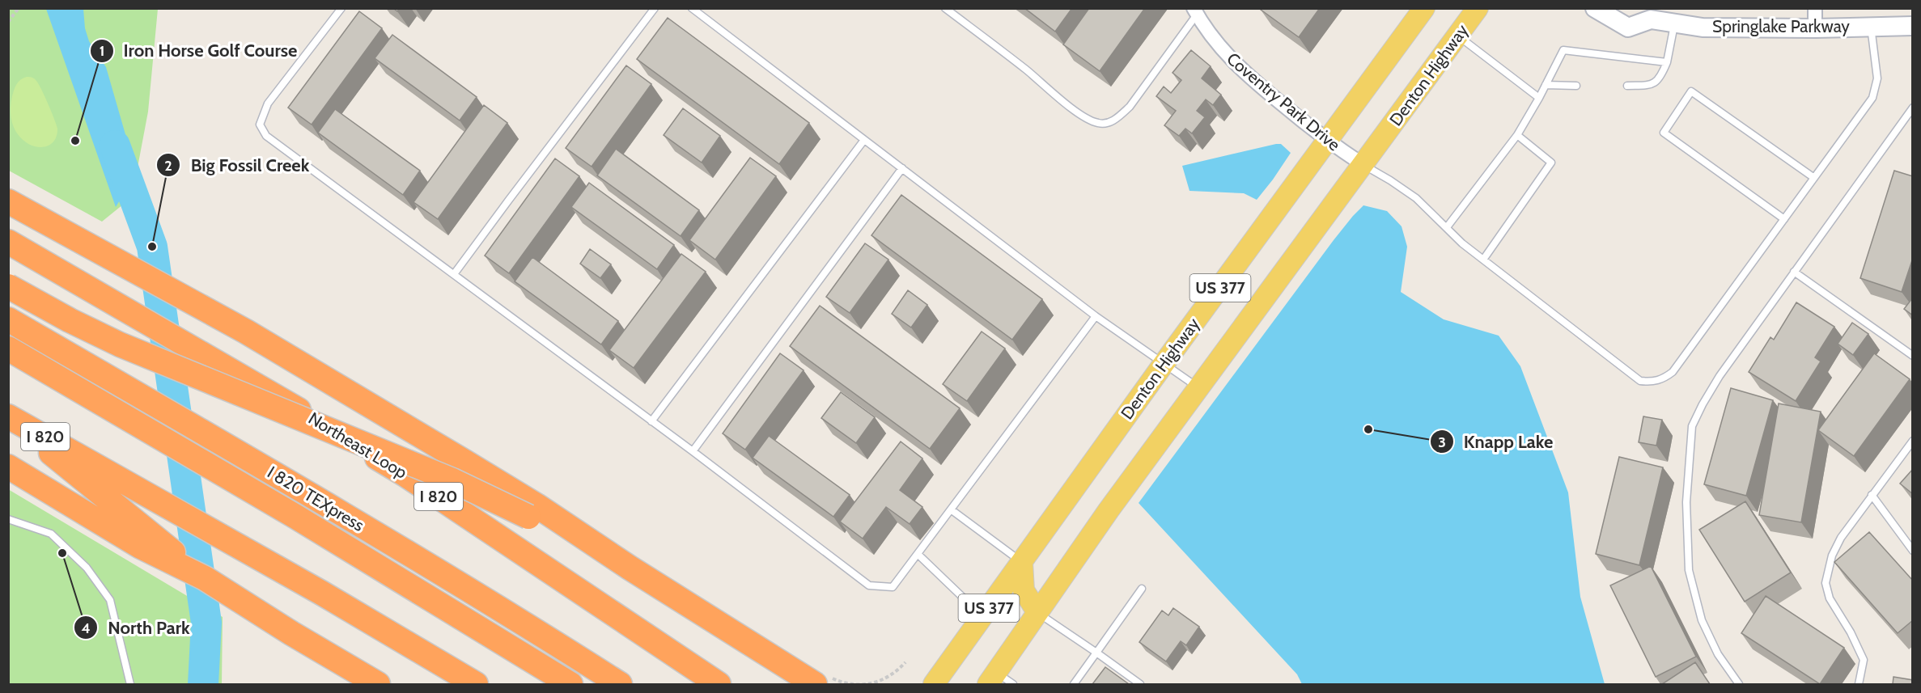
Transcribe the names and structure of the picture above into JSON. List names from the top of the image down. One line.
{"streets":{"highway":["I 820","Northeast Loop","I 820 TEXpress"],"main road":["Denton Highway","US 377"],"street":["Springlake Parkway","Coventry Park Drive"]},"crossings":[["Denton Highway","Coventry Park Drive"]],"places":["Iron Horse Golf Course","Big Fossil Creek","Knapp Lake","North Park"]}
